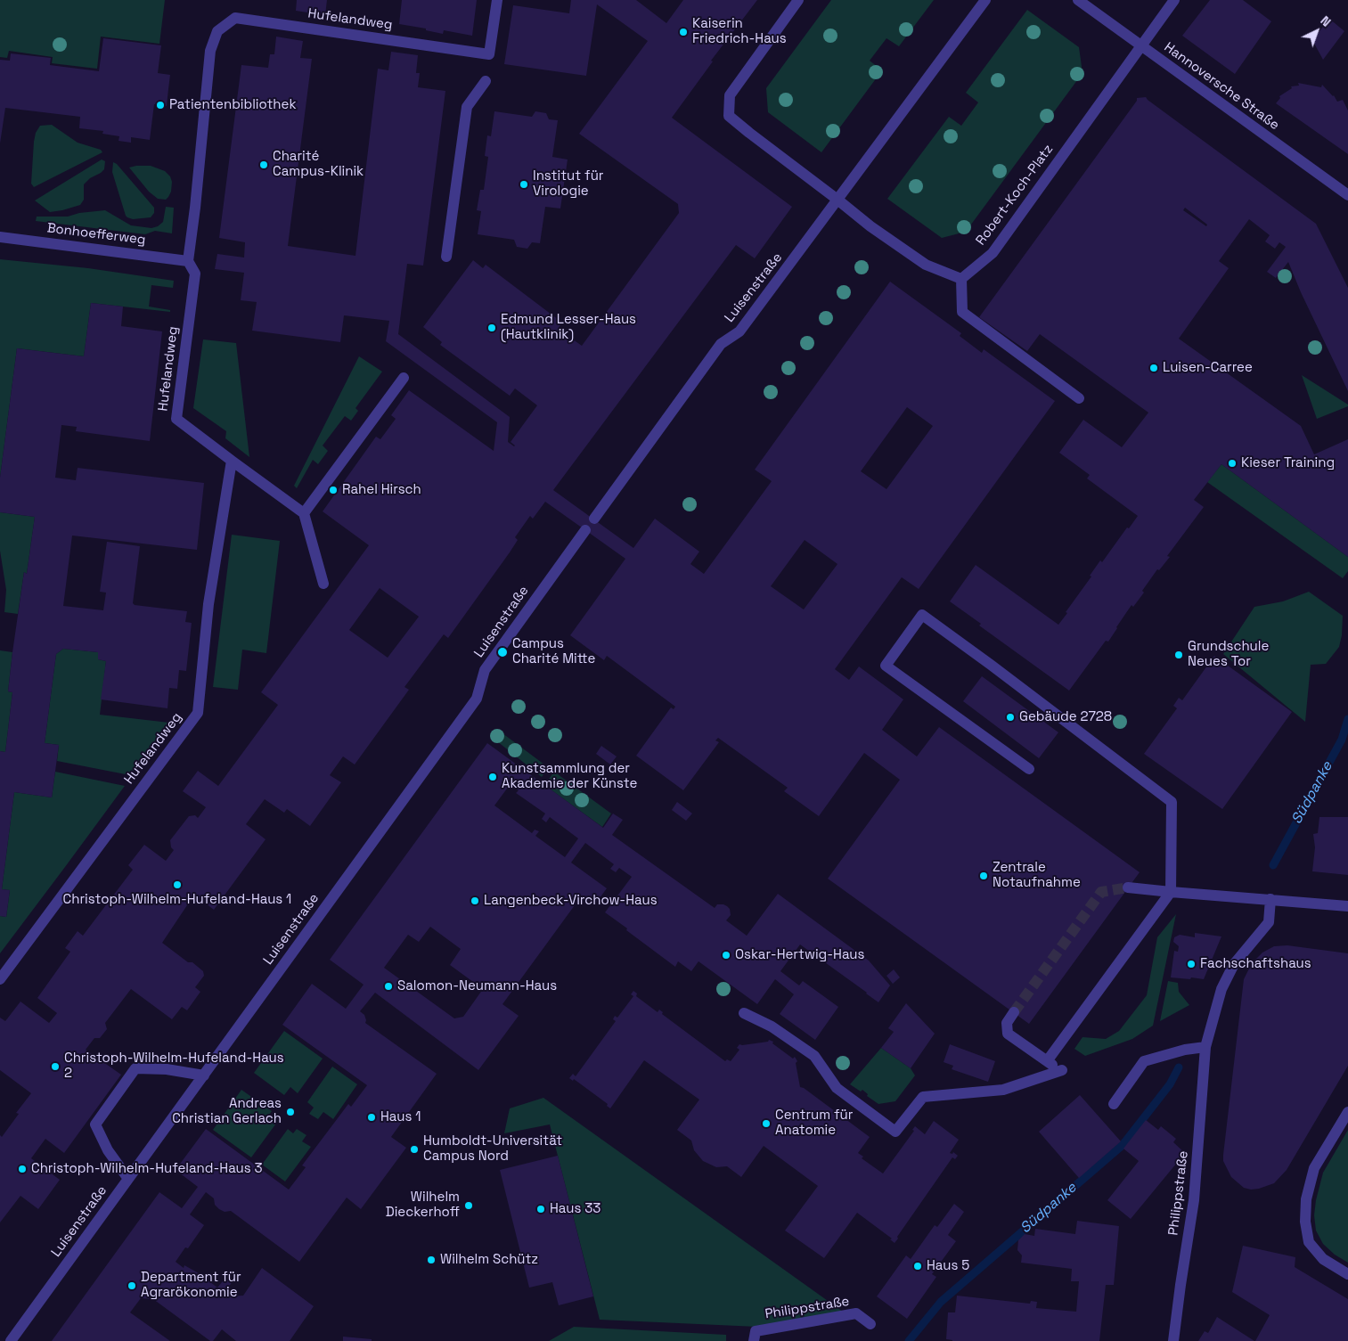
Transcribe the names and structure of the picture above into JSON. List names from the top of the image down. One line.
{"streets":{"street":["Hufelandweg","Hannoversche Straße","Robert-Koch-Platz","Bonhoefferweg","Luisenstraße","Philippstraße"]},"crossings":[["Hufelandweg","Bonhoefferweg"],["Hannoversche Straße","Robert-Koch-Platz"]],"water":["Südpanke"],"places":["Kaiserin Friedrich-Haus","Patientenbibliothek","Charité Campus-Klinik","Institut für Virologie","Edmund Lesser-Haus (Hautklinik)","Luisen-Carree","Kieser Training","Rahel Hirsch","Campus Charité Mitte","Grundschule Neues Tor","Gebäude 2728","Kunstsammlung der Akademie der Künste","Zentrale Notaufnahme","Christoph-Wilhelm-Hufeland-Haus 1","Langenbeck-Virchow-Haus","Oskar-Hertwig-Haus","Fachschaftshaus","Salomon-Neumann-Haus","Christoph-Wilhelm-Hufeland-Haus 2","Andreas Christian Gerlach","Haus 1","Centrum für Anatomie","Humboldt-Universität Campus Nord","Christoph-Wilhelm-Hufeland-Haus 3","Wilhelm Dieckerhoff","Haus 33","Wilhelm Schütz","Haus 5","Department für Agrarökonomie"],"north":"top right"}
